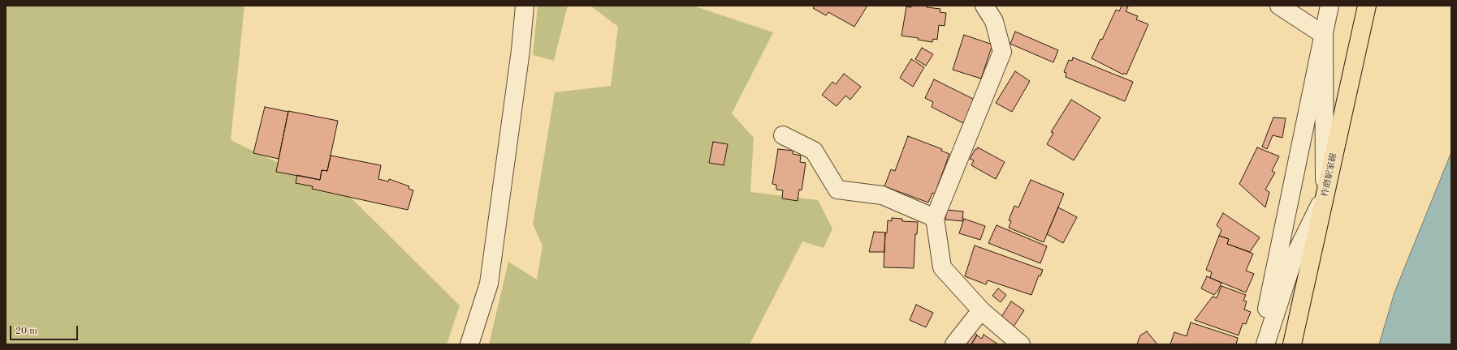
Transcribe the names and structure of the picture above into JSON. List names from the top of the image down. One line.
{"streets":{"main road":["柞磨駅家線"]},"scale_bar":"20 m"}
